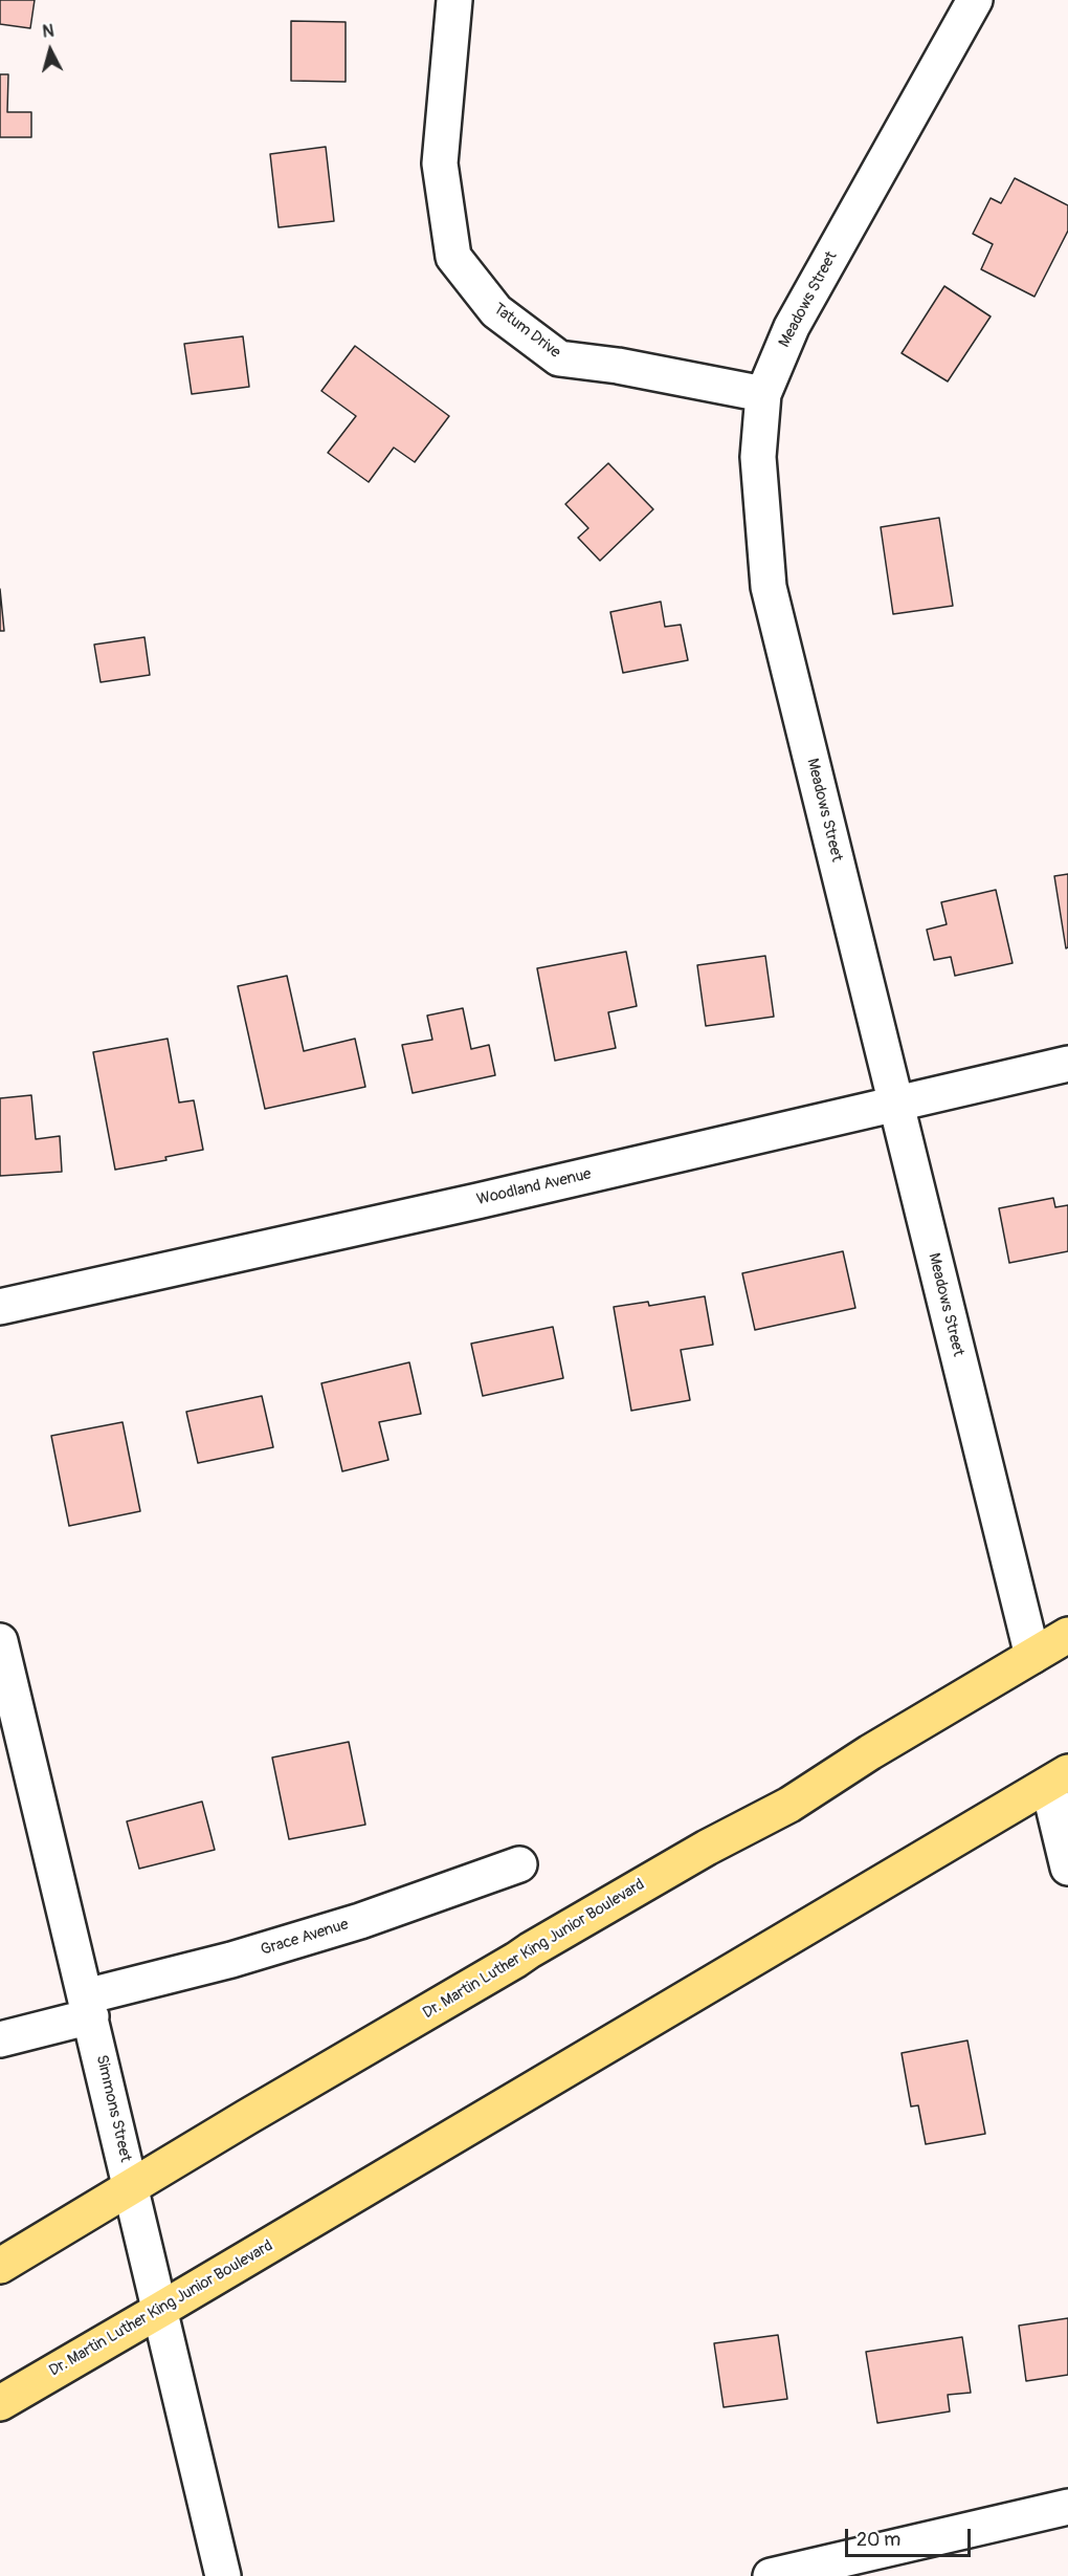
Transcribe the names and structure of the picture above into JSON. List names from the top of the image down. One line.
{"streets":{"main road":["Dr. Martin Luther King Junior Boulevard"],"street":["Meadows Street","Tatum Drive","Woodland Avenue","Grace Avenue","Simmons Street"]},"crossings":[["Meadows Street","Tatum Drive"],["Meadows Street","Woodland Avenue"],["Meadows Street","Dr. Martin Luther King Junior Boulevard"],["Grace Avenue","Simmons Street"],["Dr. Martin Luther King Junior Boulevard","Simmons Street"]],"scale_bar":"20 m","north":"top"}
